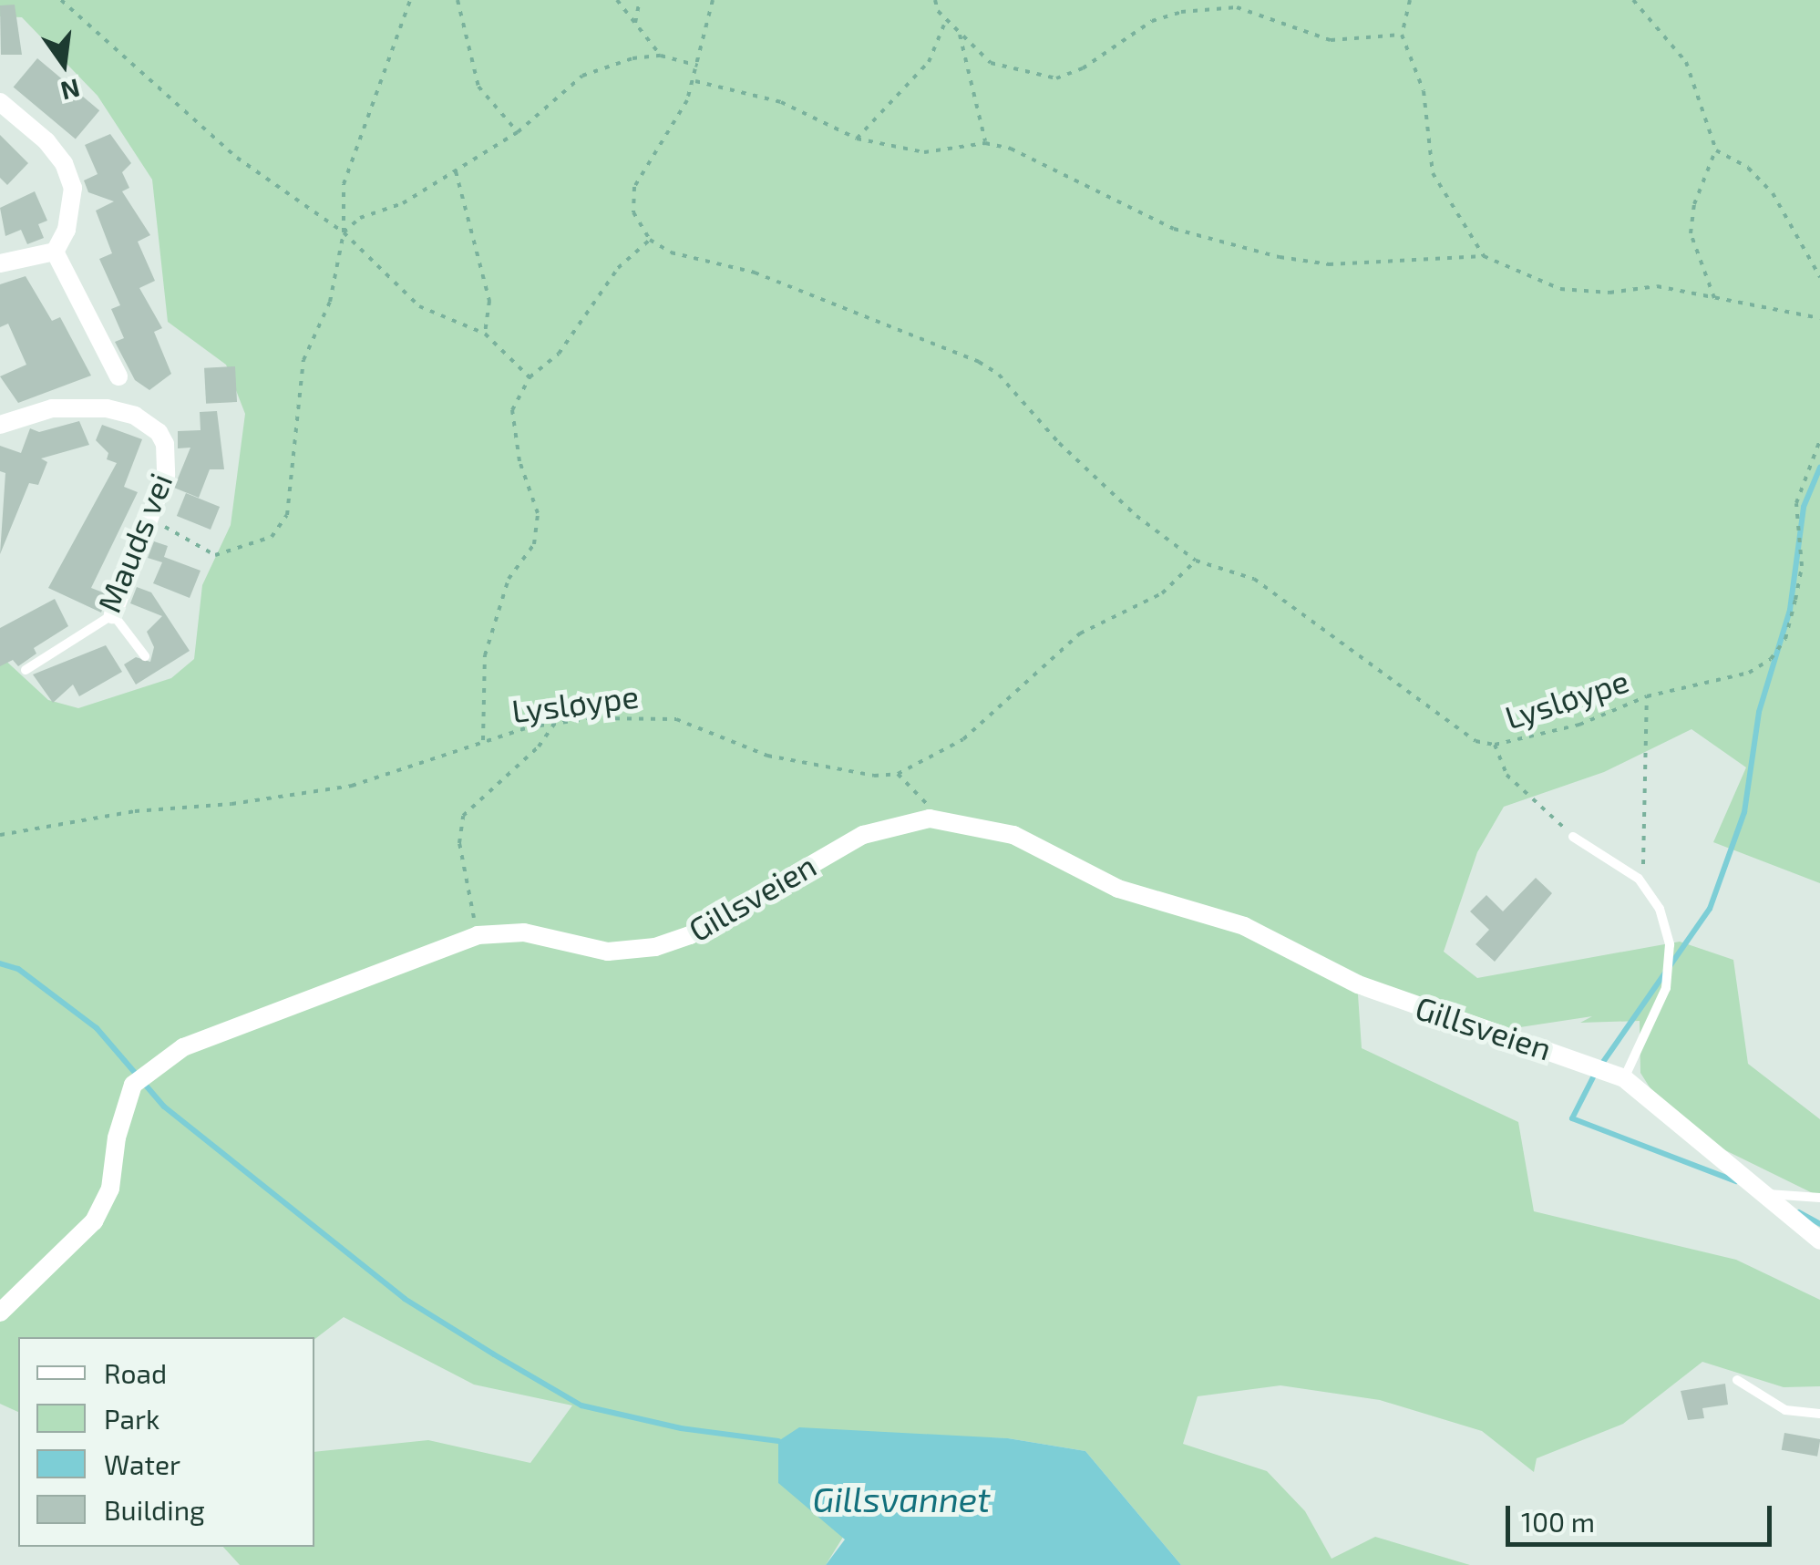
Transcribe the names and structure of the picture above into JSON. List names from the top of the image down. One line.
{"streets":{"street":["Mauds vei","Gillsveien"],"path":["Lysløype"]},"water":["Gillsvannet"],"legend":["Road","Park","Water","Building"],"scale_bar":"100 m","north":"bottom"}
